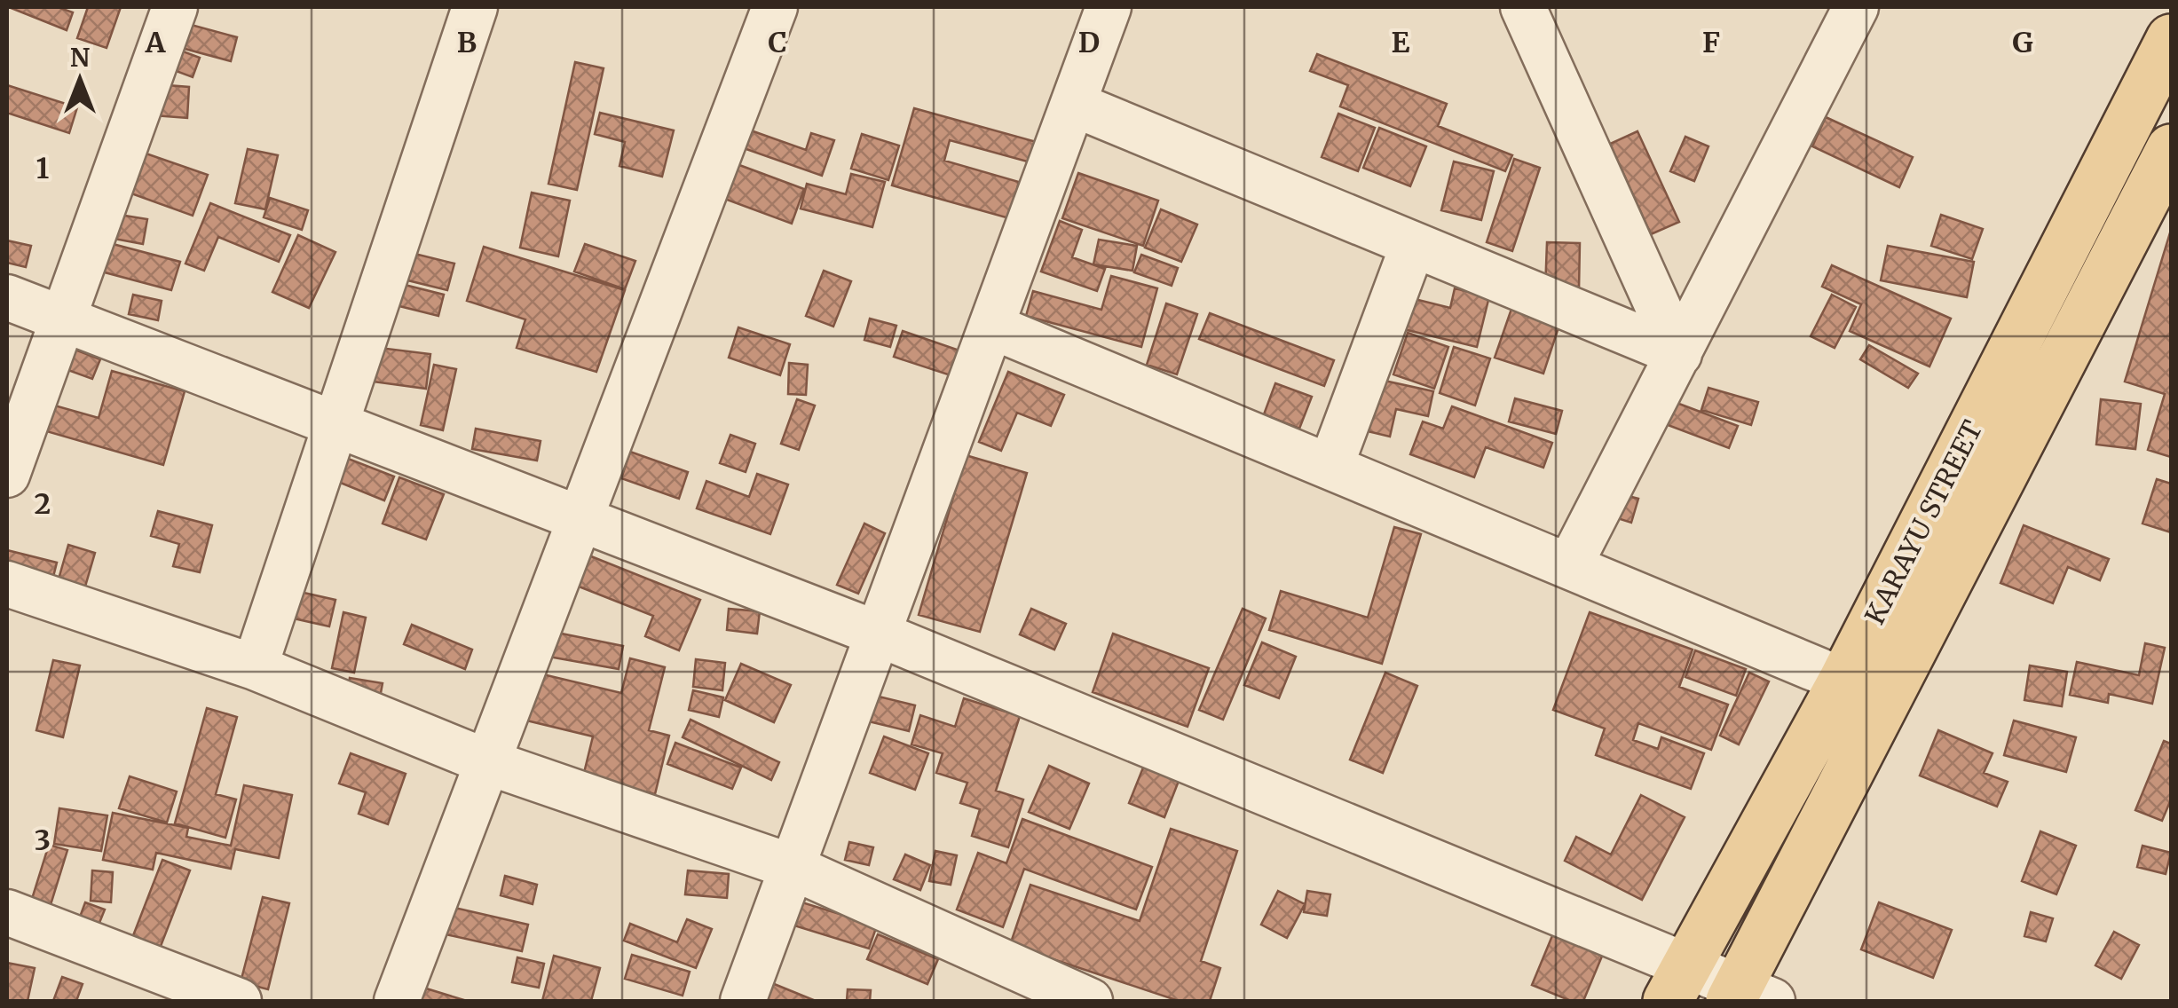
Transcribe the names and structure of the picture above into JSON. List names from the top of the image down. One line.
{"streets":{"main road":["KARAYU STREET"]},"north":"top","grid":{"columns":["A","B","C","D","E","F","G"],"rows":["1","2","3"]}}
